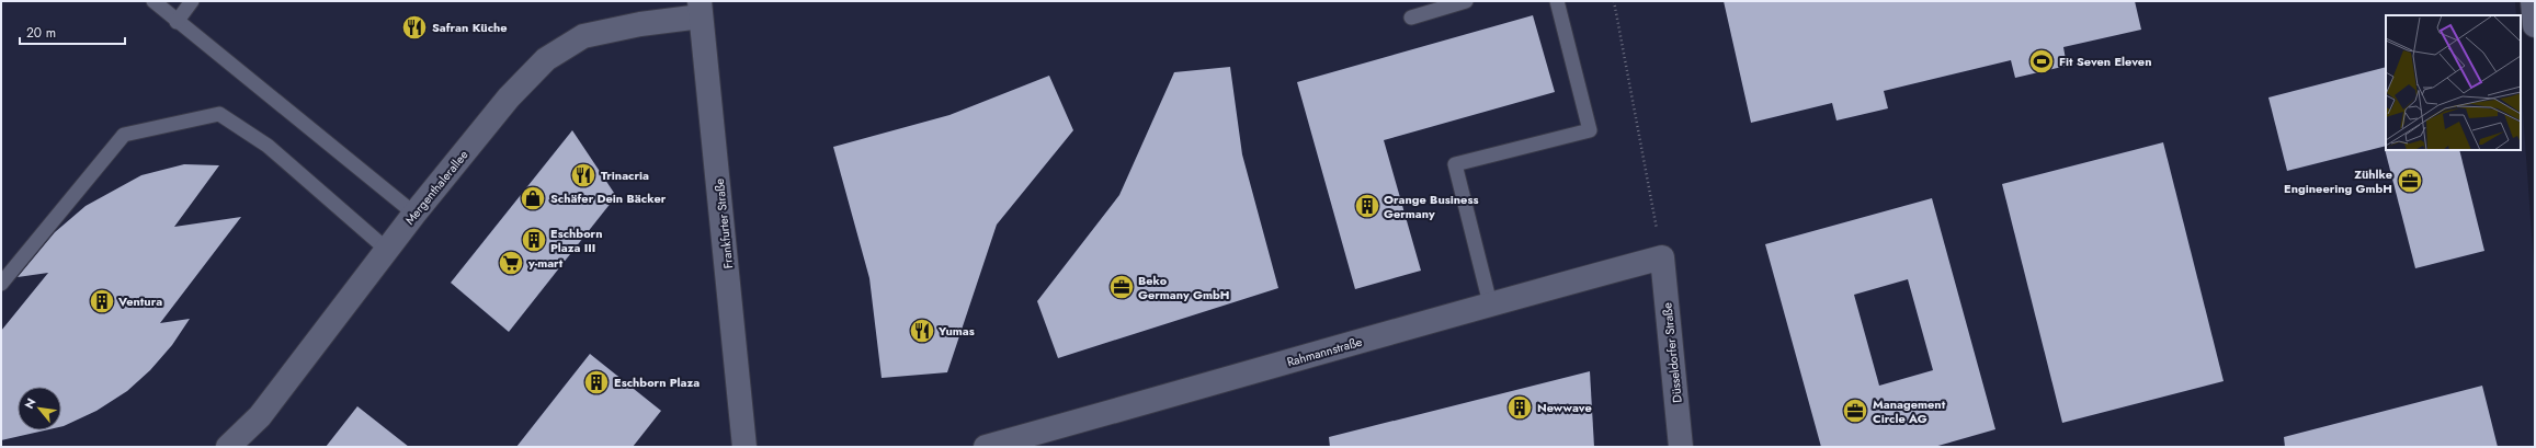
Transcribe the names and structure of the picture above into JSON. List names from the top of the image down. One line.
{"streets":{"street":["Mergenthalerallee","Frankfurter Straße","Rahmannstraße","Düsseldorfer Straße"]},"crossings":[["Mergenthalerallee","Frankfurter Straße"],["Rahmannstraße","Düsseldorfer Straße"]],"places":{"restaurant":["Safran Küche","Trinacria","Yumas"],"sports":["Fit Seven Eleven"],"office":["Zühlke Engineering GmbH","Beko Germany GmbH","Management Circle AG"],"shop":["Schäfer Dein Bäcker"],"building":["Orange Business Germany","Eschborn Plaza III","Ventura","Eschborn Plaza","Newwave"],"supermarket":["y-mart"]},"scale_bar":"20 m","north":"top left"}
